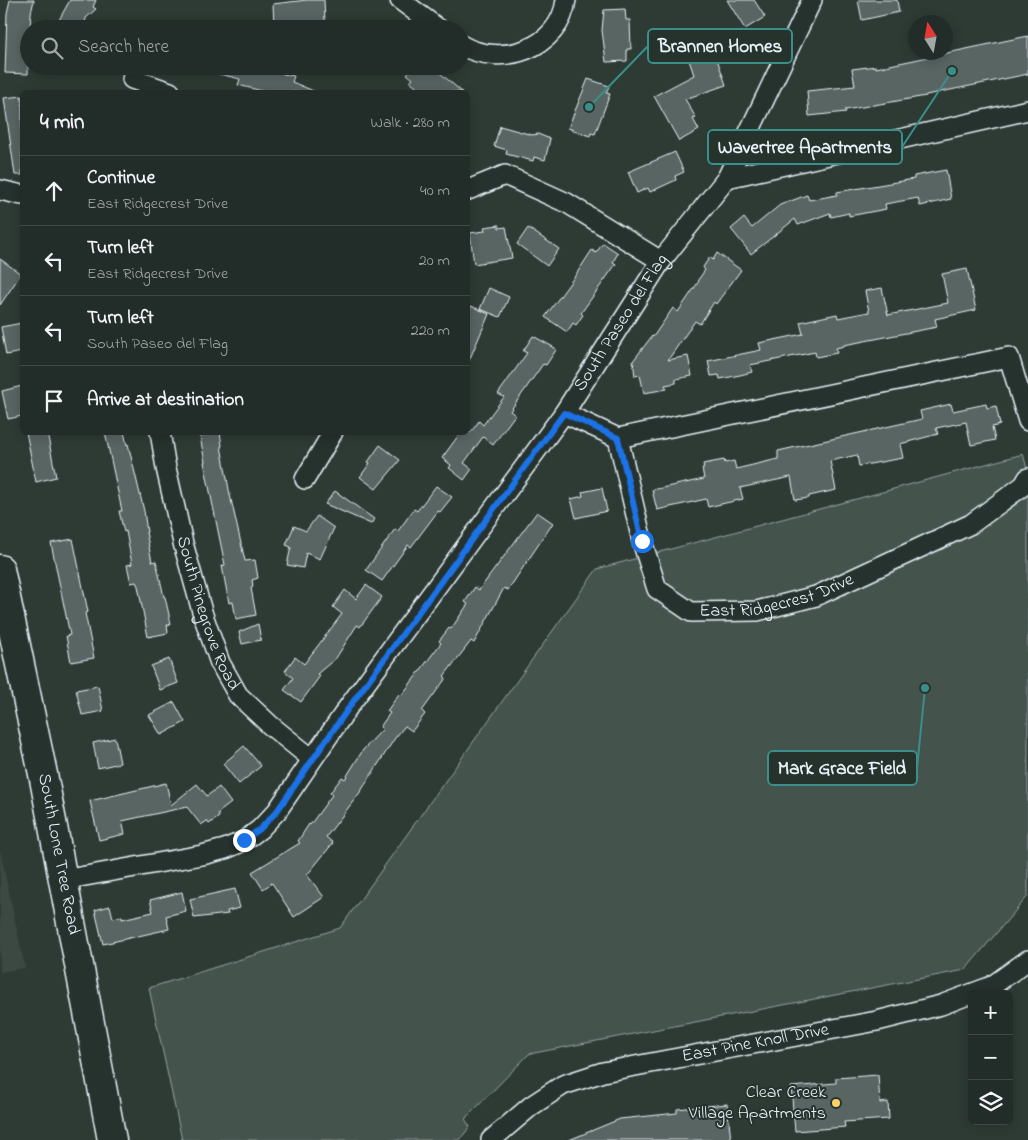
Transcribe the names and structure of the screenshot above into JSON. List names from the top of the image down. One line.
{"streets":{"main road":["South Lone Tree Road"],"street":["South Paseo del Flag","East Ridgecrest Drive","South Pinegrove Road","East Pine Knoll Drive"]},"crossings":[["South Paseo del Flag","South Pinegrove Road"],["South Paseo del Flag","South Lone Tree Road"]],"places":["Wavertree Apartments","Brannen Homes","Mark Grace Field","Clear Creek Village Apartments"],"north":"top","page":{"search":"Search here","heading":["4 min","Walk · 280 m"],"list":[["Continue","East Ridgecrest Drive","40 m"],["Turn left","East Ridgecrest Drive","20 m"],["Turn left","South Paseo del Flag","220 m"],"Arrive at destination"],"map_buttons":["+","−"]}}
